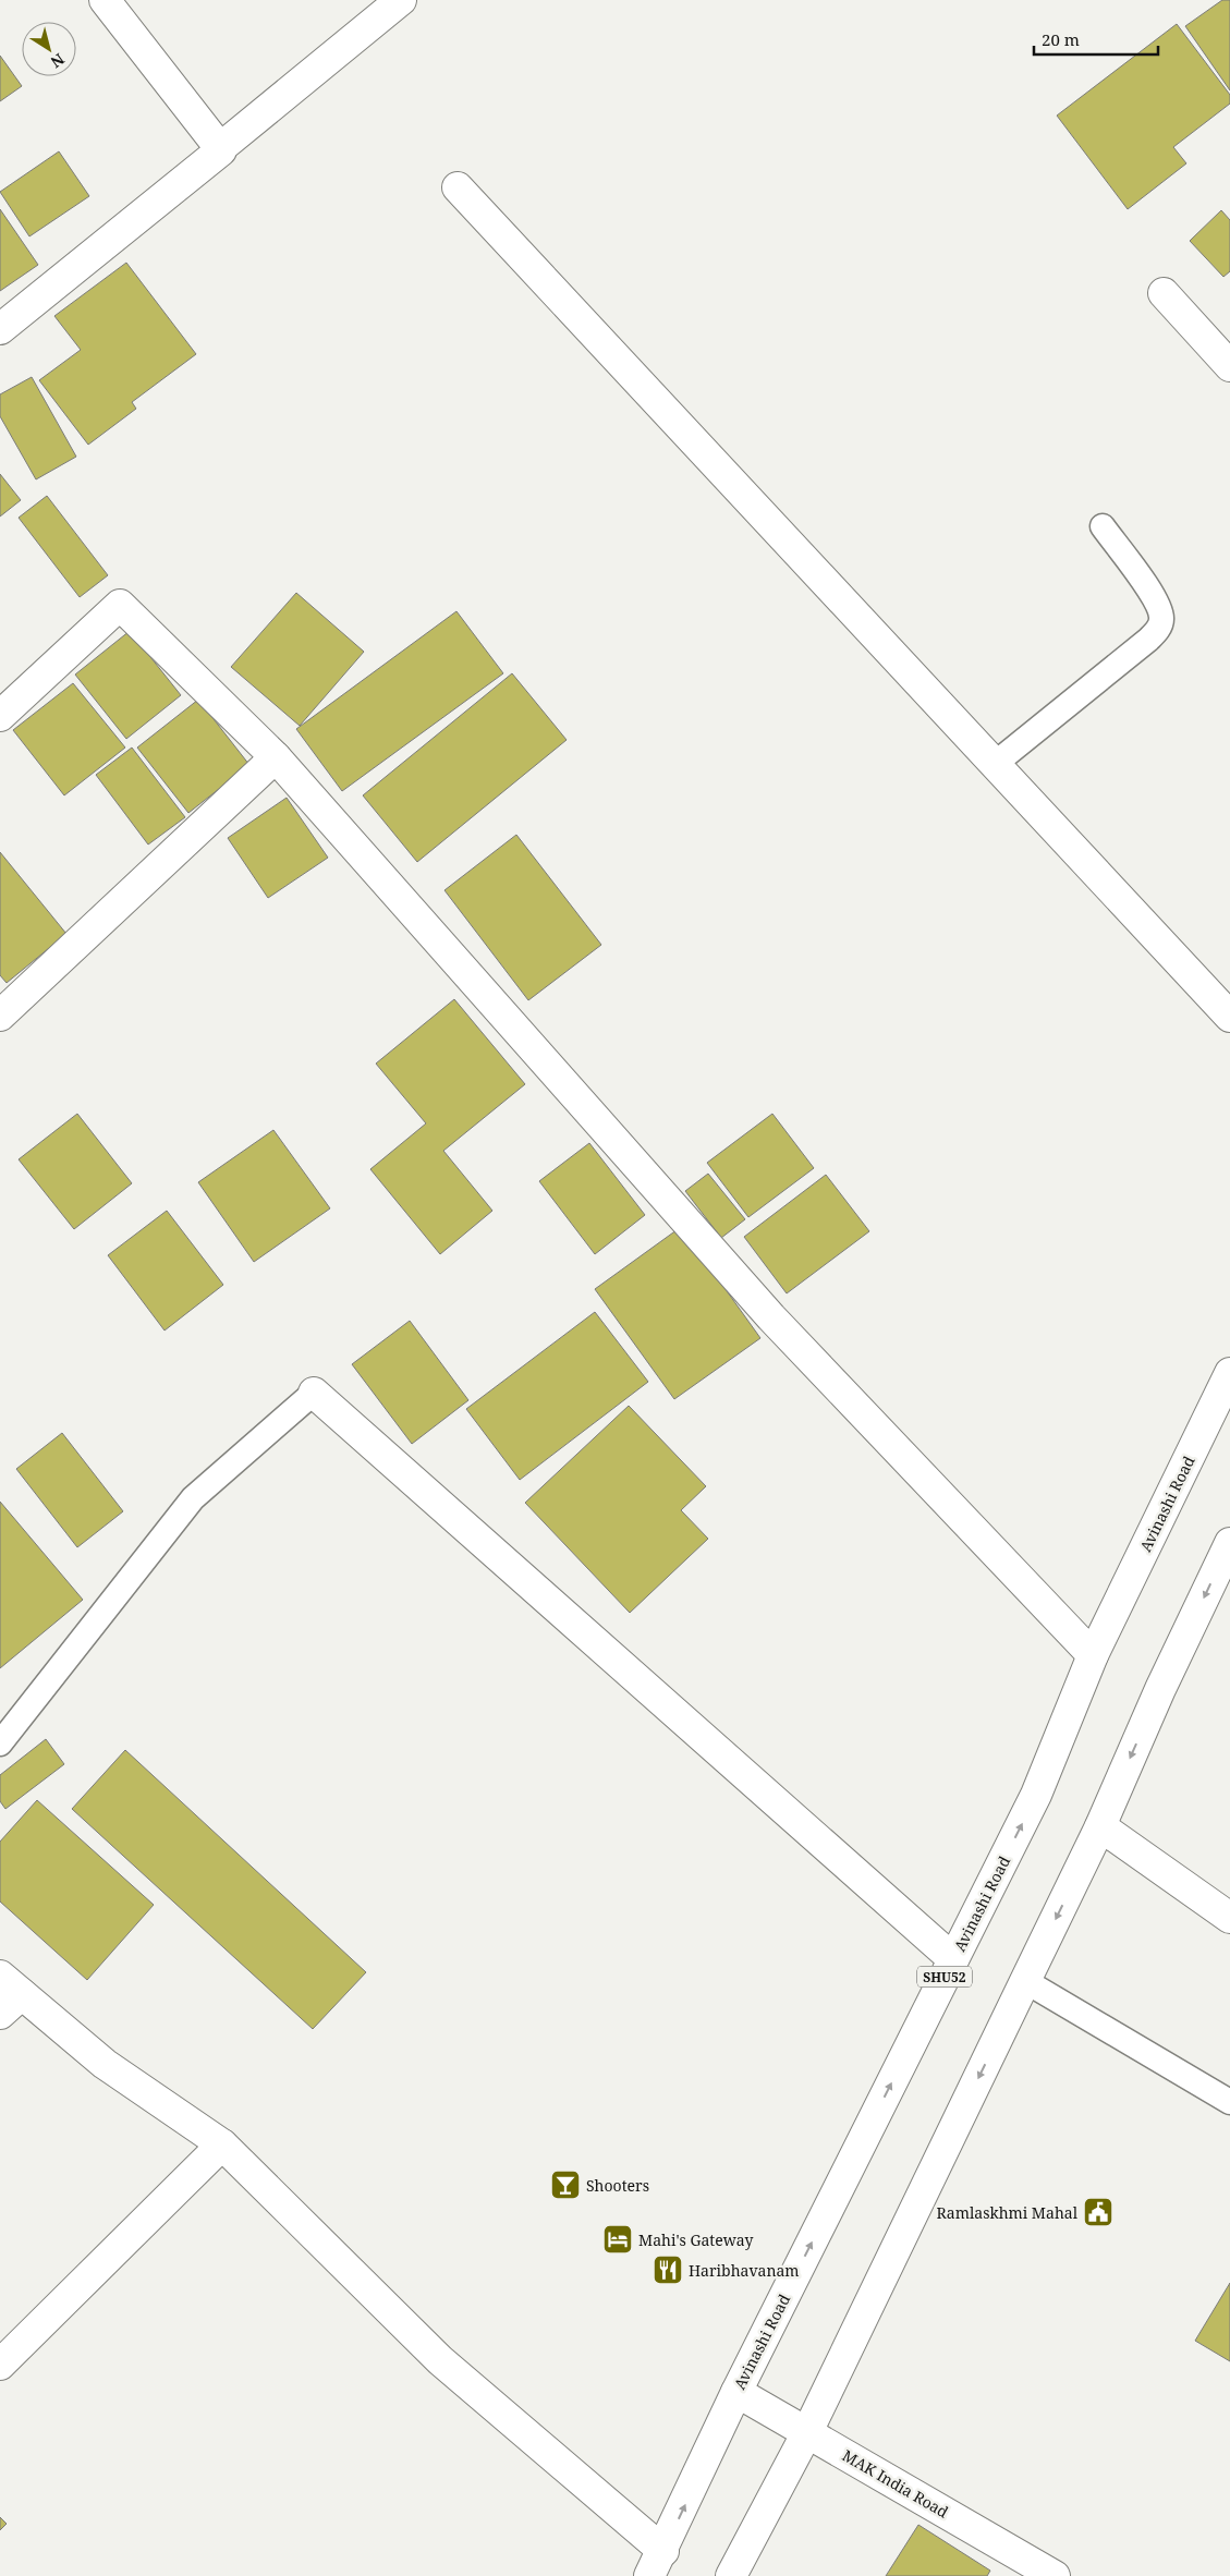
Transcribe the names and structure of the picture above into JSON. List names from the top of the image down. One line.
{"streets":{"street":["Avinashi Road","SHU52","MAK India Road"]},"crossings":[["Avinashi Road","MAK India Road"]],"places":{"bar":["Shooters"],"public building":["Ramlaskhmi Mahal"],"hotel":["Mahi's Gateway"],"restaurant":["Haribhavanam"]},"scale_bar":"20 m","north":"bottom right"}
